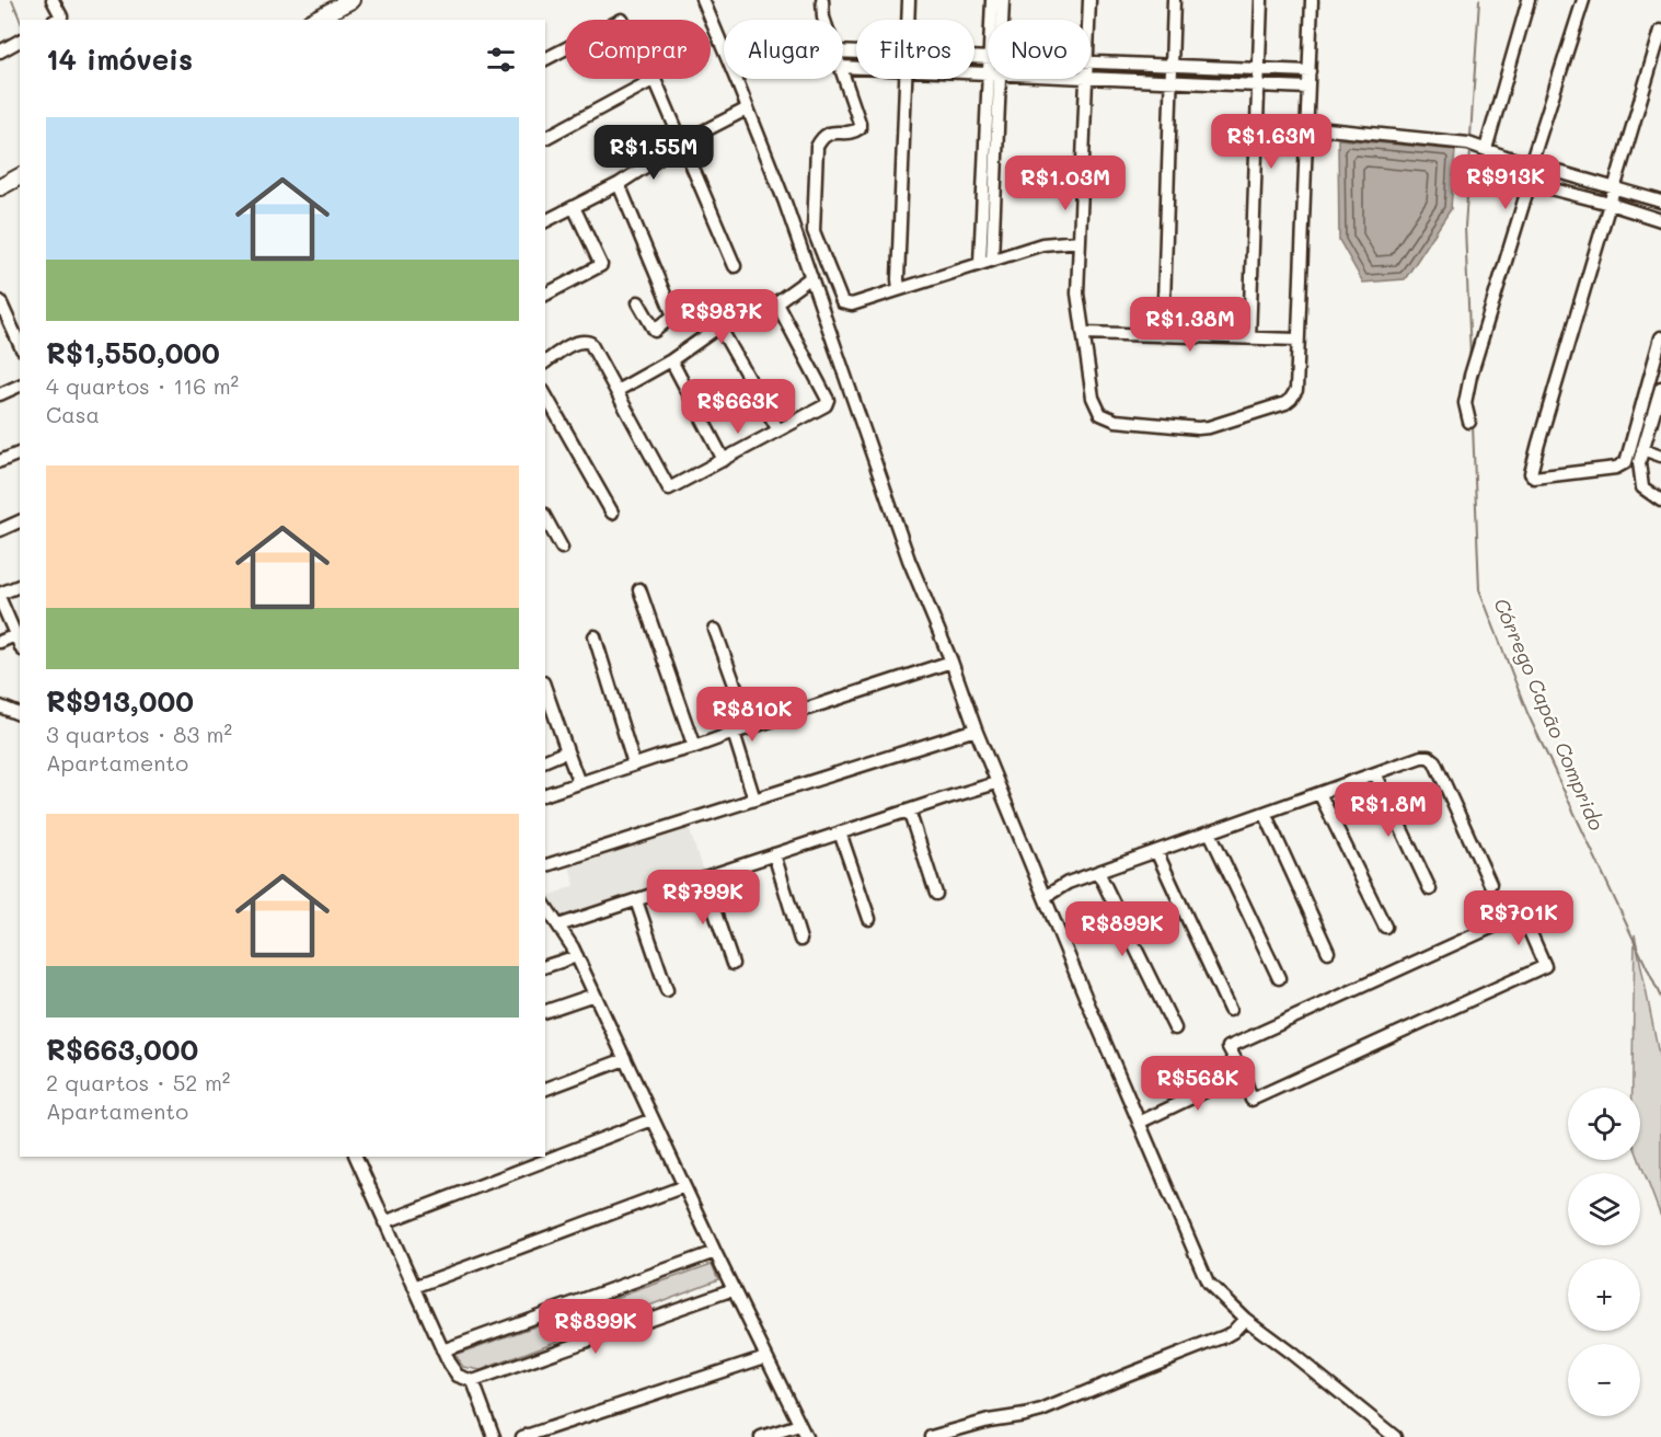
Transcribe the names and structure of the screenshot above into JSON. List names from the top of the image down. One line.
{"water":["Córrego Capão Comprido"],"page":{"chip":["Comprar","Alugar","Filtros","Novo"],"heading":"14 imóveis","list":[{"name":"R$1,550,000","note":"4 quartos · 116 m² · Casa"},{"name":"R$913,000","note":"3 quartos · 83 m² · Apartamento"},{"name":"R$663,000","note":"2 quartos · 52 m² · Apartamento"}],"price":["R$1.63M","R$1.55M","R$913K","R$1.03M","R$987K","R$1.38M","R$663K","R$810K","R$1.8M","R$799K","R$701K","R$899K","R$568K","R$899K"],"map_buttons":["+","−"]}}
